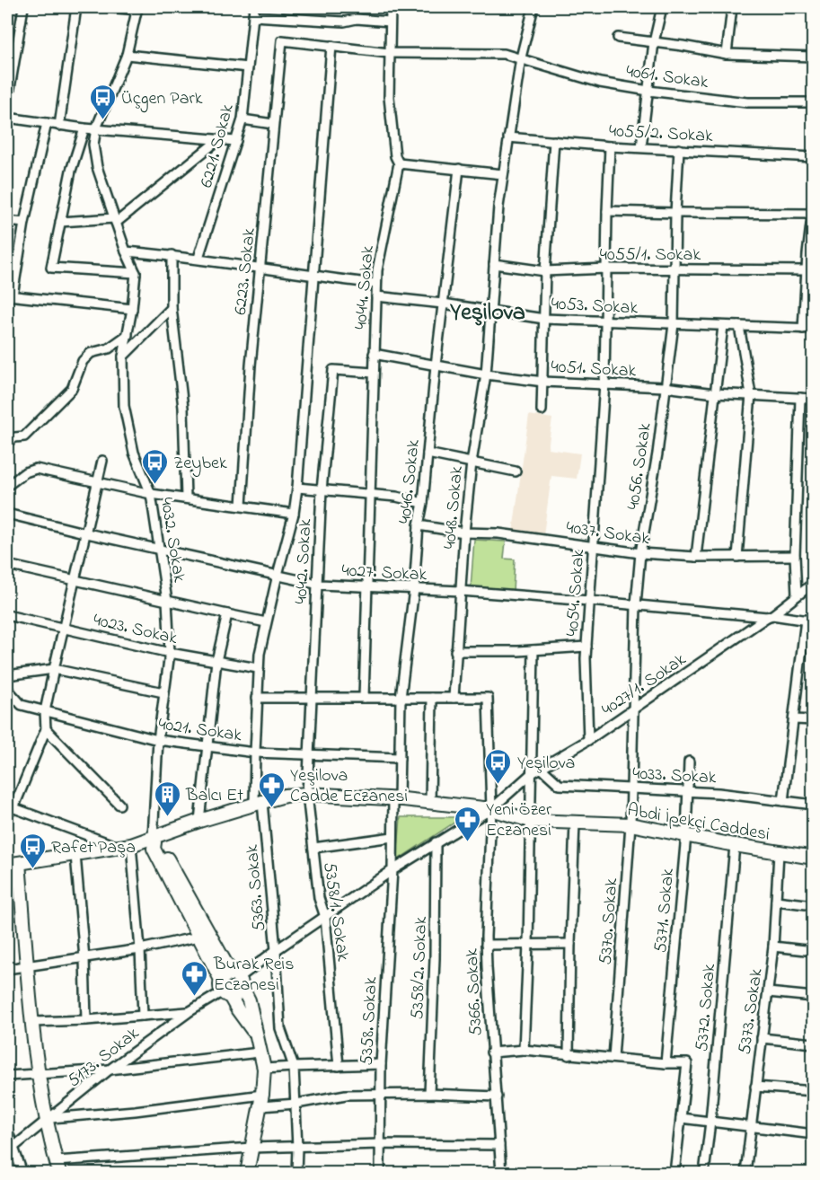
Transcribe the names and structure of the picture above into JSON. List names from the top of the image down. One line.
{"streets":{"main road":["Abdi İpekçi Caddesi"],"street":["4061. Sokak","4055/2. Sokak","6221. Sokak","4055/1. Sokak","6223. Sokak","4044. Sokak","4053. Sokak","4051. Sokak","4056. Sokak","4046. Sokak","4048. Sokak","4037. Sokak","4032. Sokak","4042. Sokak","4027. Sokak","4054. Sokak","4023. Sokak","4027/1. Sokak","4021. Sokak","4033. Sokak","5363. Sokak","5371. Sokak","5358/1. Sokak","5370. Sokak","5358/2. Sokak","5366. Sokak","5372. Sokak","5373. Sokak","5358. Sokak","5173. Sokak"]},"crossings":[["4061. Sokak","6223. Sokak"],["4061. Sokak","4044. Sokak"],["4061. Sokak","4048. Sokak"],["4061. Sokak","5363. Sokak"],["4055/2. Sokak","4056. Sokak"],["4055/2. Sokak","4048. Sokak"],["4055/2. Sokak","4054. Sokak"],["4055/1. Sokak","4056. Sokak"],["4055/1. Sokak","4048. Sokak"],["4055/1. Sokak","4054. Sokak"],["4044. Sokak","4053. Sokak"],["4044. Sokak","4051. Sokak"],["4044. Sokak","4042. Sokak"],["4044. Sokak","4027. Sokak"],["4053. Sokak","4056. Sokak"],["4053. Sokak","4046. Sokak"],["4053. Sokak","4048. Sokak"],["4053. Sokak","4054. Sokak"],["4051. Sokak","4056. Sokak"],["4051. Sokak","4046. Sokak"],["4051. Sokak","4048. Sokak"],["4051. Sokak","4054. Sokak"],["4056. Sokak","4037. Sokak"],["4056. Sokak","4027. Sokak"],["4056. Sokak","4027/1. Sokak"],["4056. Sokak","4033. Sokak"],["4056. Sokak","5370. Sokak"],["4046. Sokak","4037. Sokak"],["4046. Sokak","4027. Sokak"],["4046. Sokak","4021. Sokak"],["4046. Sokak","Abdi İpekçi Caddesi"],["4048. Sokak","4037. Sokak"],["4048. Sokak","4027. Sokak"],["4037. Sokak","4054. Sokak"],["4032. Sokak","4027. Sokak"],["4032. Sokak","4023. Sokak"],["4032. Sokak","4021. Sokak"],["4032. Sokak","Abdi İpekçi Caddesi"],["4042. Sokak","4027. Sokak"],["4042. Sokak","4021. Sokak"],["4042. Sokak","Abdi İpekçi Caddesi"],["4042. Sokak","5358/1. Sokak"],["4027. Sokak","4054. Sokak"],["4027. Sokak","4027/1. Sokak"],["4027. Sokak","5363. Sokak"],["4054. Sokak","4027/1. Sokak"],["4023. Sokak","5363. Sokak"],["4027/1. Sokak","4033. Sokak"],["4027/1. Sokak","Abdi İpekçi Caddesi"],["4027/1. Sokak","5358/2. Sokak"],["4027/1. Sokak","5366. Sokak"],["4027/1. Sokak","5173. Sokak"],["4021. Sokak","5363. Sokak"],["4033. Sokak","5371. Sokak"],["4033. Sokak","5370. Sokak"],["Abdi İpekçi Caddesi","5363. Sokak"],["Abdi İpekçi Caddesi","5371. Sokak"],["Abdi İpekçi Caddesi","5358/1. Sokak"],["Abdi İpekçi Caddesi","5370. Sokak"],["Abdi İpekçi Caddesi","5366. Sokak"],["Abdi İpekçi Caddesi","5372. Sokak"],["Abdi İpekçi Caddesi","5373. Sokak"],["5363. Sokak","5173. Sokak"],["5358/1. Sokak","5173. Sokak"],["5358/2. Sokak","5173. Sokak"],["5358. Sokak","5173. Sokak"]],"districts":["Yeşilova"],"places":{"bus stop":["Üçgen Park","Zeybek","Yeşilova","Rafet Paşa"],"pharmacy":["Yeşilova Cadde Eczanesi","Yeni Özer Eczanesi","Burak Reis Eczanesi"],"building":["Balcı Et"]}}
